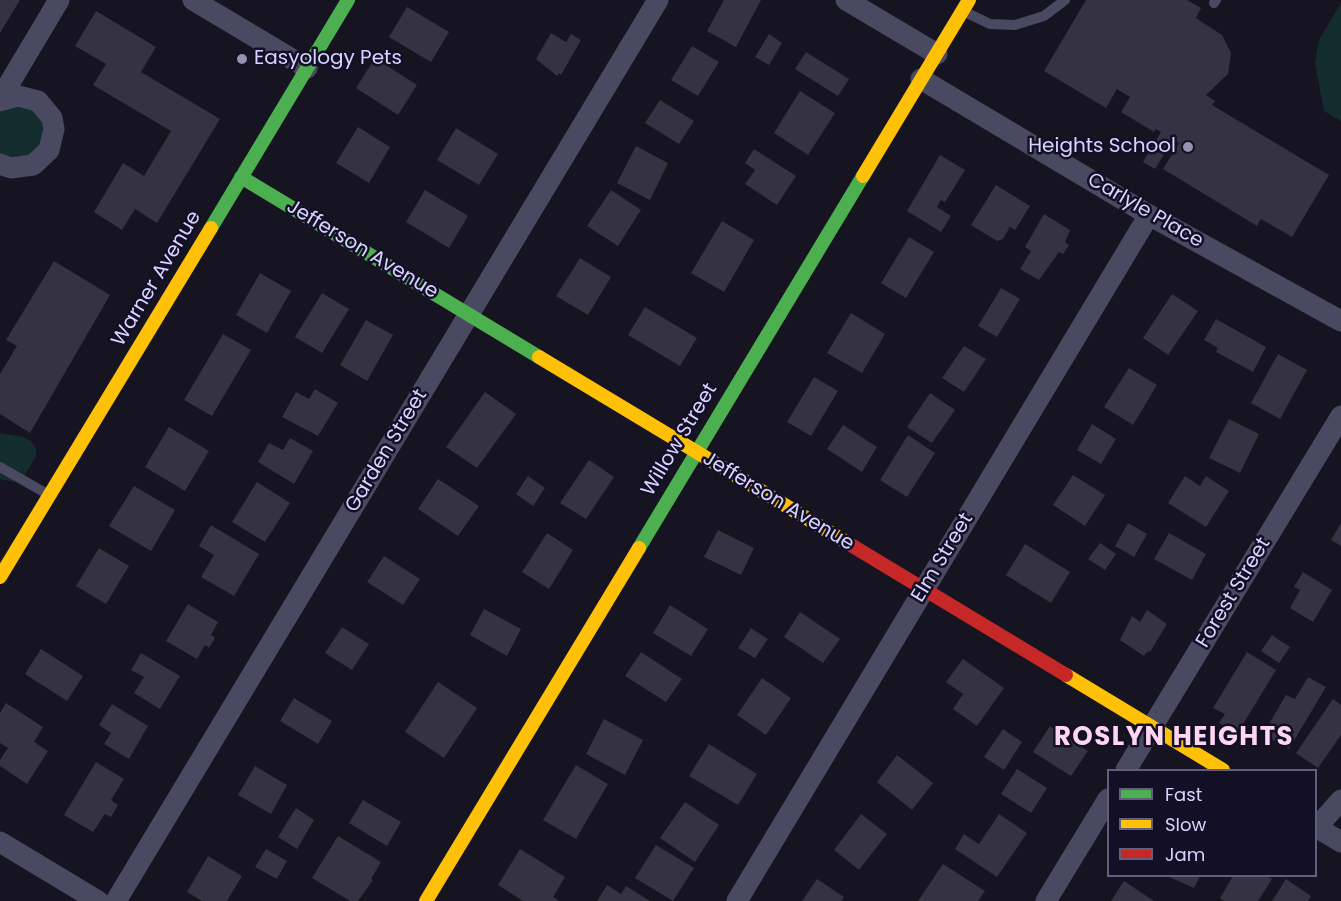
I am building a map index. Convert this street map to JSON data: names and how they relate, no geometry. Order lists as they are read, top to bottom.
{
  "streets": {
    "street": [
      "Carlyle Place",
      "Jefferson Avenue",
      "Warner Avenue",
      "Willow Street",
      "Garden Street",
      "Elm Street",
      "Forest Street"
    ]
  },
  "crossings": [
    ["Carlyle Place", "Willow Street"],
    ["Carlyle Place", "Elm Street"],
    ["Jefferson Avenue", "Warner Avenue"],
    ["Jefferson Avenue", "Willow Street"],
    ["Jefferson Avenue", "Garden Street"],
    ["Jefferson Avenue", "Elm Street"],
    ["Jefferson Avenue", "Forest Street"]
  ],
  "districts": ["ROSLYN HEIGHTS"],
  "places": ["Easyology Pets", "Heights School"],
  "legend": ["Fast", "Slow", "Jam"]
}
